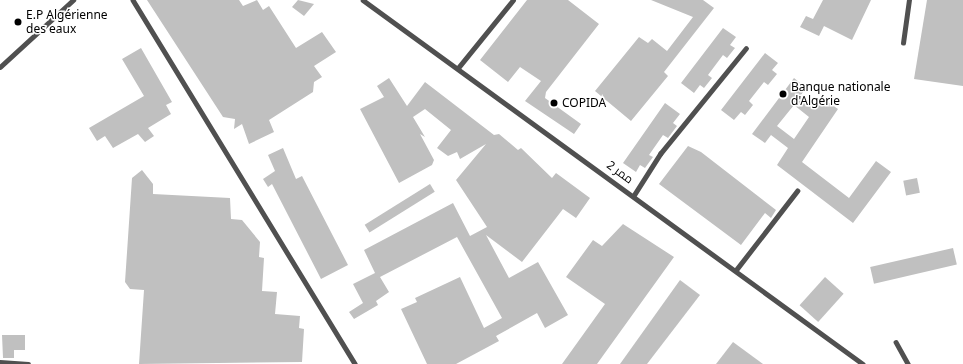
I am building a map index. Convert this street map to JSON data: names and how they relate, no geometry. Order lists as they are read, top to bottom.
{
  "streets": {
    "lane": ["ممر 2"]
  },
  "places": ["E.P Algérienne des eaux", "Banque nationale d'Algérie", "COPIDA"]
}
